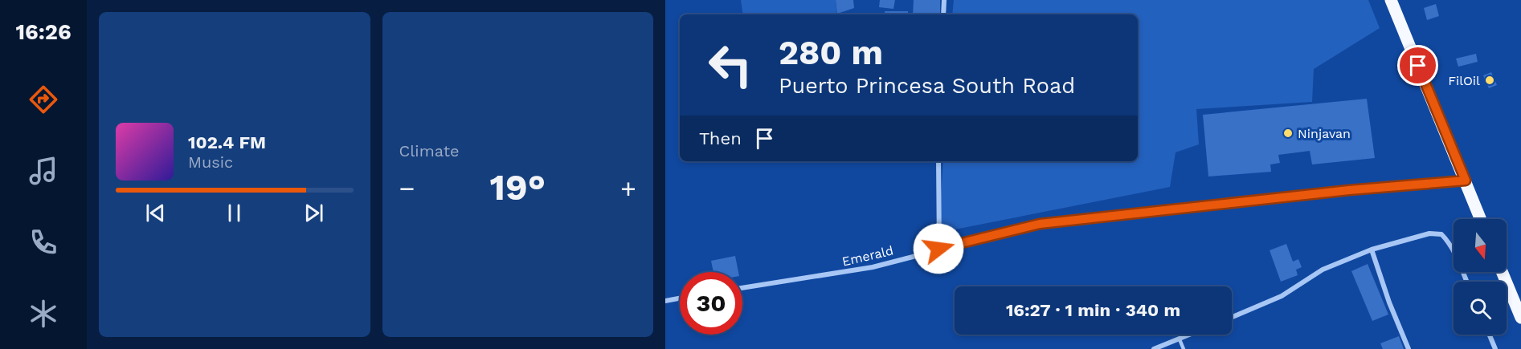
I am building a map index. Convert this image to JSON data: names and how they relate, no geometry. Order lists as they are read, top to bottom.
{
  "streets": {
    "street": ["Emerald"]
  },
  "places": ["FilOil", "Ninjavan"],
  "north": "bottom",
  "page": {
    "tabs": "16:26",
    "tile": "Climate",
    "turn": ["280 m", "Puerto Princesa South Road"],
    "then": "Then",
    "song": ["102.4 FM", "Music"],
    "heat": ["−", "19°", "+"],
    "limit": "30",
    "trip": "16:27 · 1 min · 340 m"
  }
}
